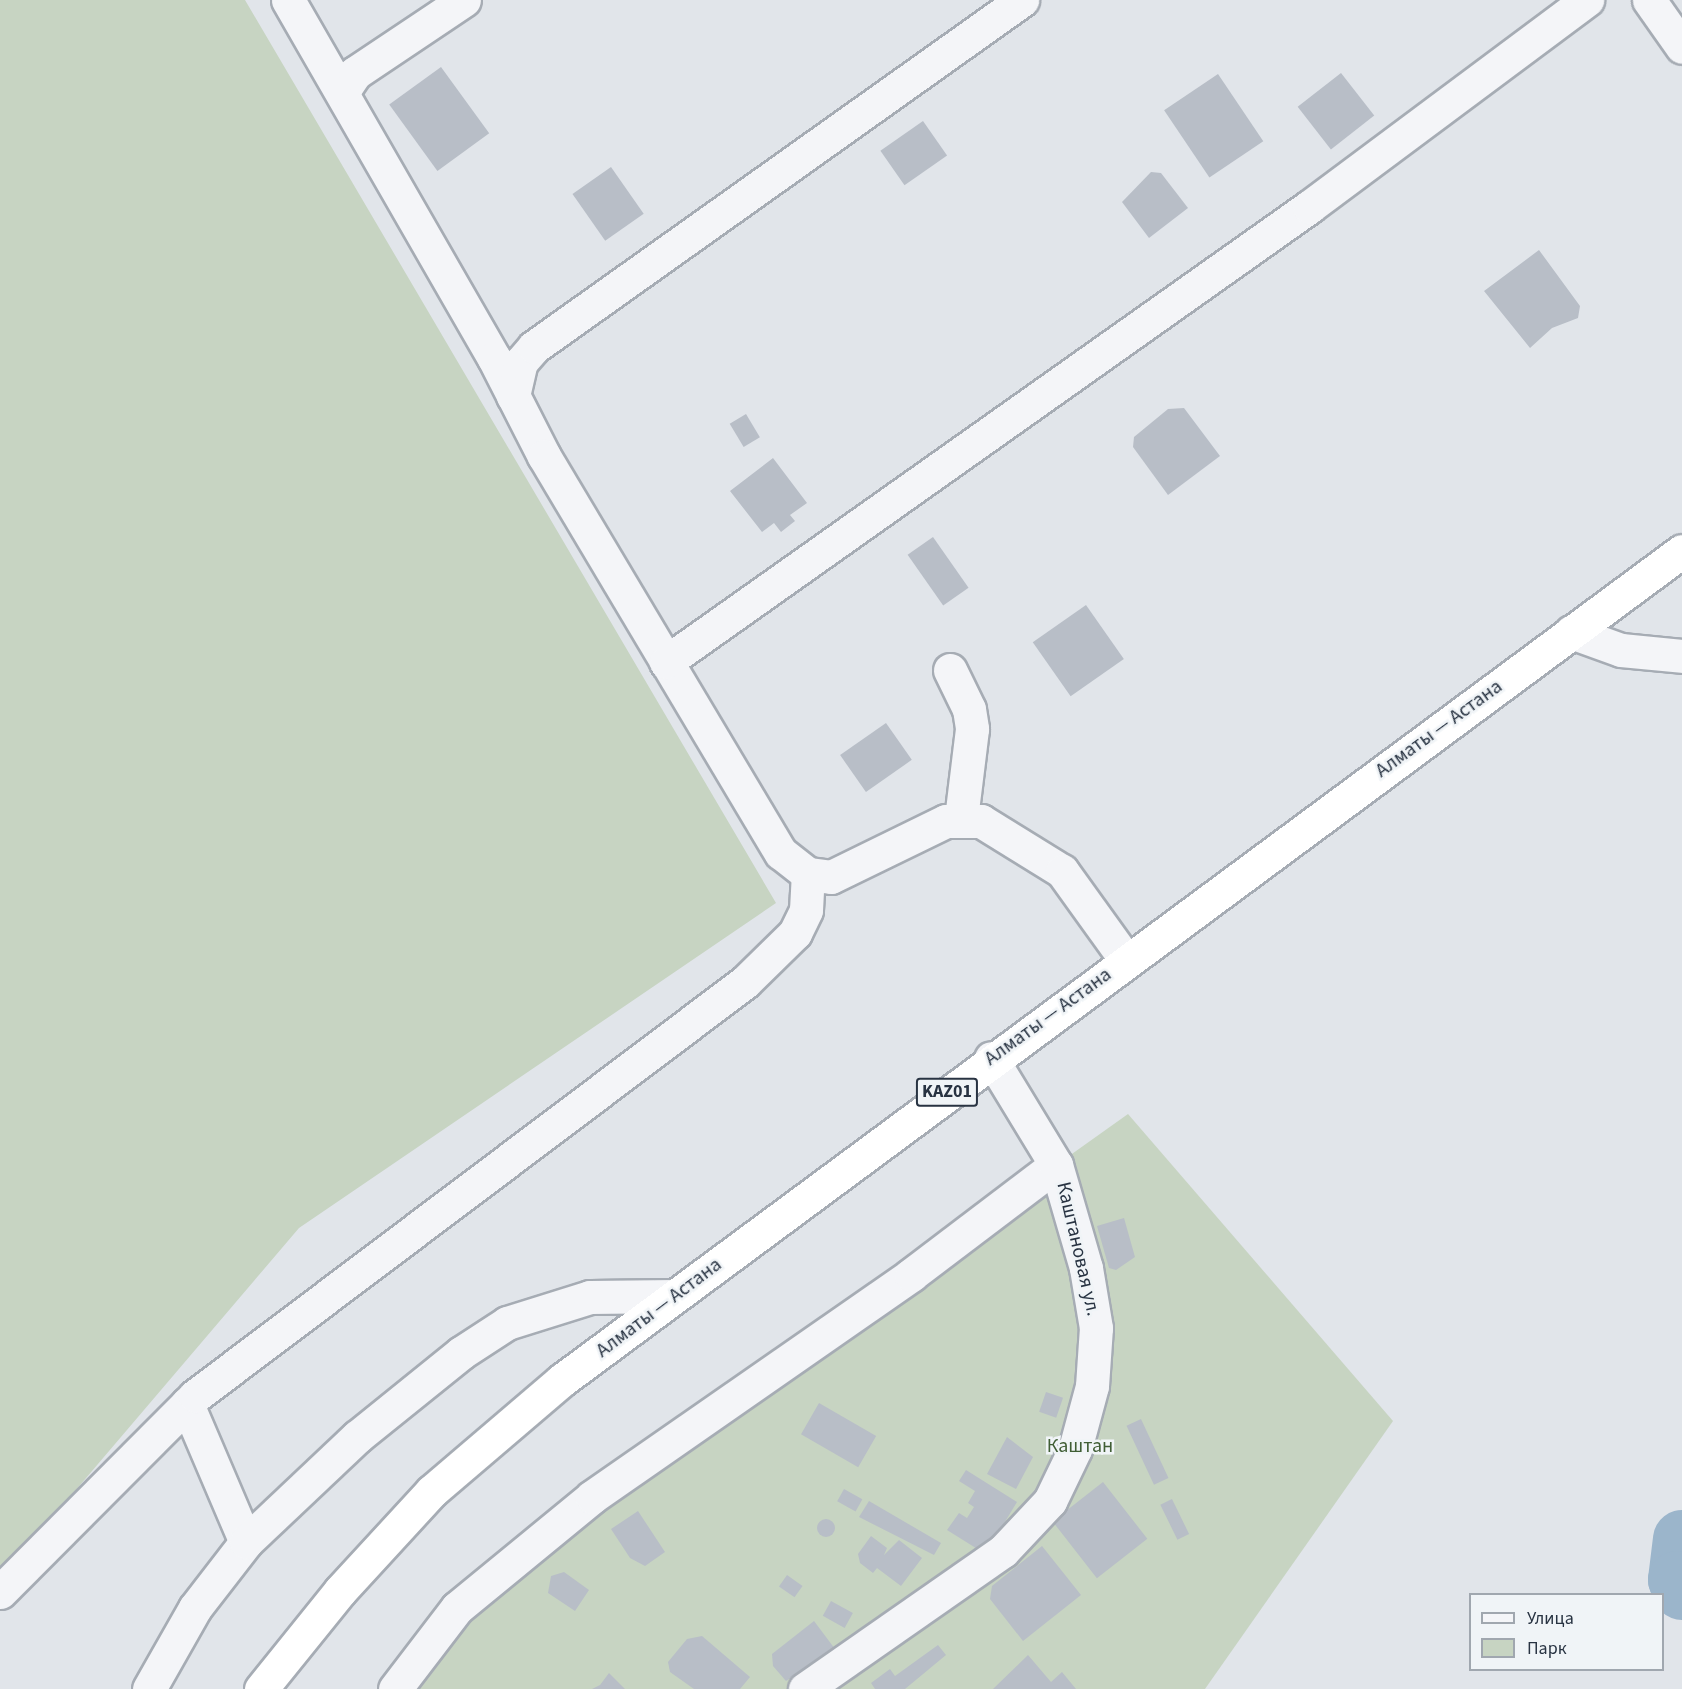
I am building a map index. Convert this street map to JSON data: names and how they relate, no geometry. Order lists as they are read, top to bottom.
{
  "streets": {
    "highway": ["Алматы — Астана", "KАZ01"],
    "street": ["Каштановая ул."]
  },
  "crossings": [
    ["Алматы — Астана", "Каштановая ул."]
  ],
  "parks": ["Каштан"],
  "legend": ["Улица", "Парк"]
}
